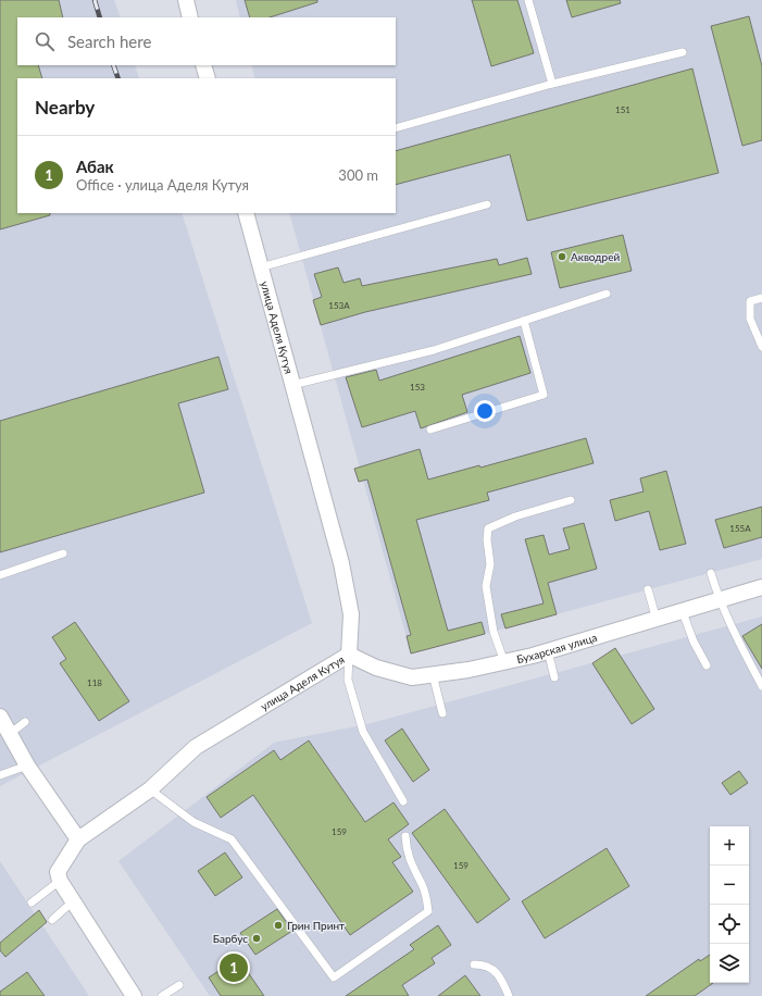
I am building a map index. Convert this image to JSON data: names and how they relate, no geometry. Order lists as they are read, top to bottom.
{
  "streets": {
    "street": ["улица Аделя Кутуя", "Бухарская улица"]
  },
  "crossings": [
    ["улица Аделя Кутуя", "Бухарская улица"]
  ],
  "places": ["Акводрей", "Грин Принт", "Барбус"],
  "house_numbers": [
    "151",
    "153А",
    "153",
    "155А",
    "118",
    "159",
    "159"
  ],
  "page": {
    "search": "Search here",
    "heading": "Nearby",
    "list": [
      {
        "mark": "1",
        "name": "Абак",
        "note": "Office · улица Аделя Кутуя",
        "value": "300 m"
      }
    ],
    "map_buttons": ["+", "−"],
    "pins": "1"
  }
}
